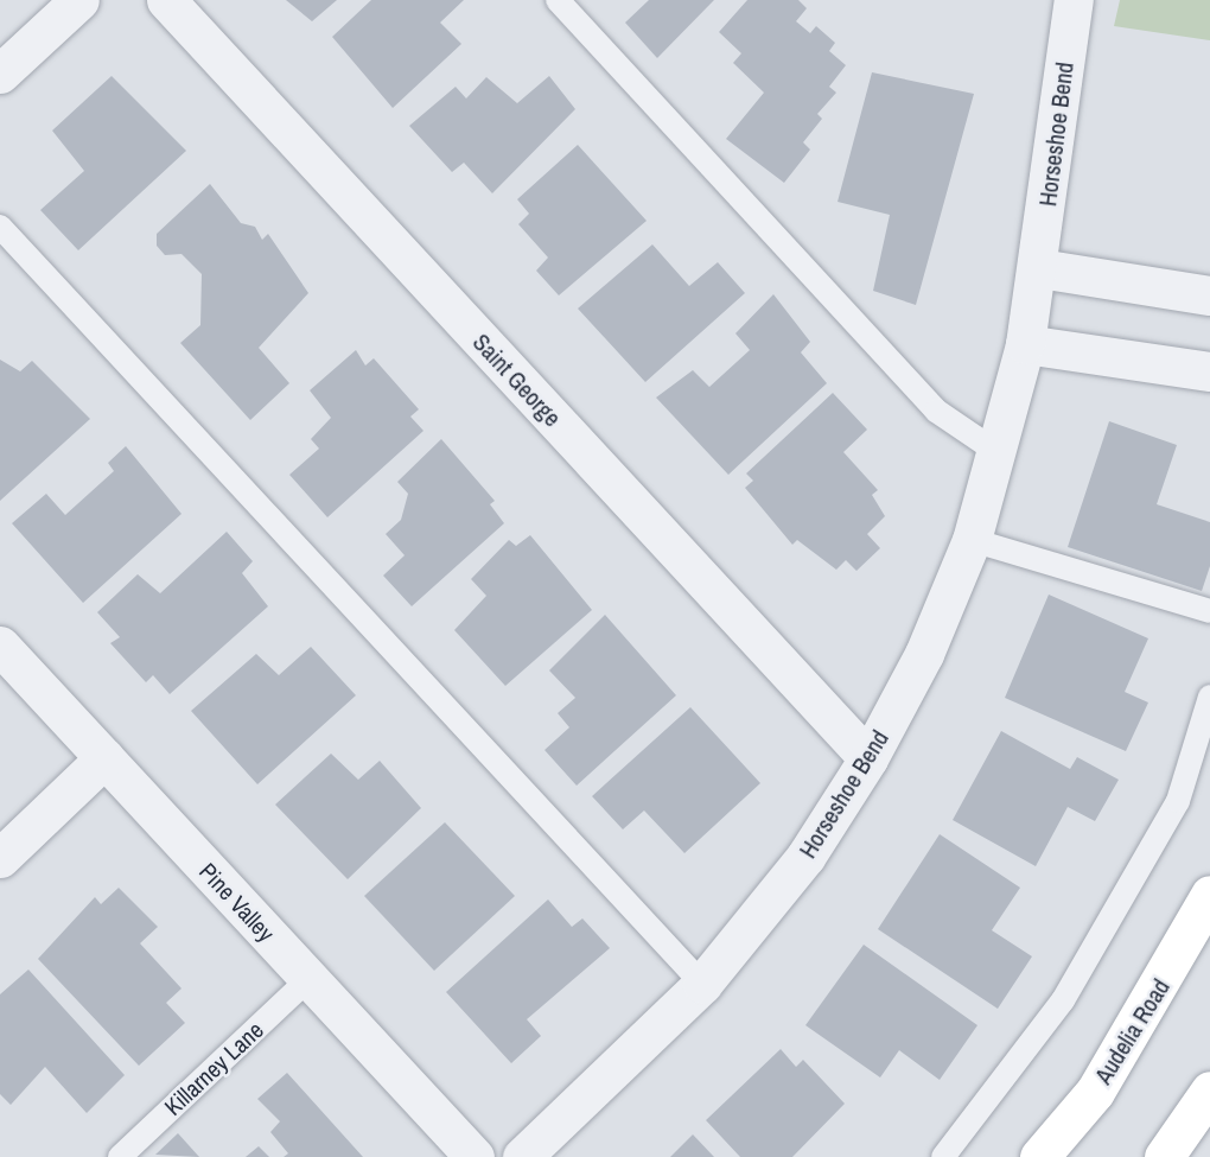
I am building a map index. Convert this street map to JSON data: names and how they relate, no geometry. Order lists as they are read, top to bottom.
{
  "streets": {
    "main road": ["Audelia Road"],
    "street": ["Horseshoe Bend", "Saint George", "Pine Valley"],
    "lane": ["Killarney Lane"]
  },
  "crossings": [
    ["Horseshoe Bend", "Saint George"],
    ["Pine Valley", "Killarney Lane"]
  ]
}
